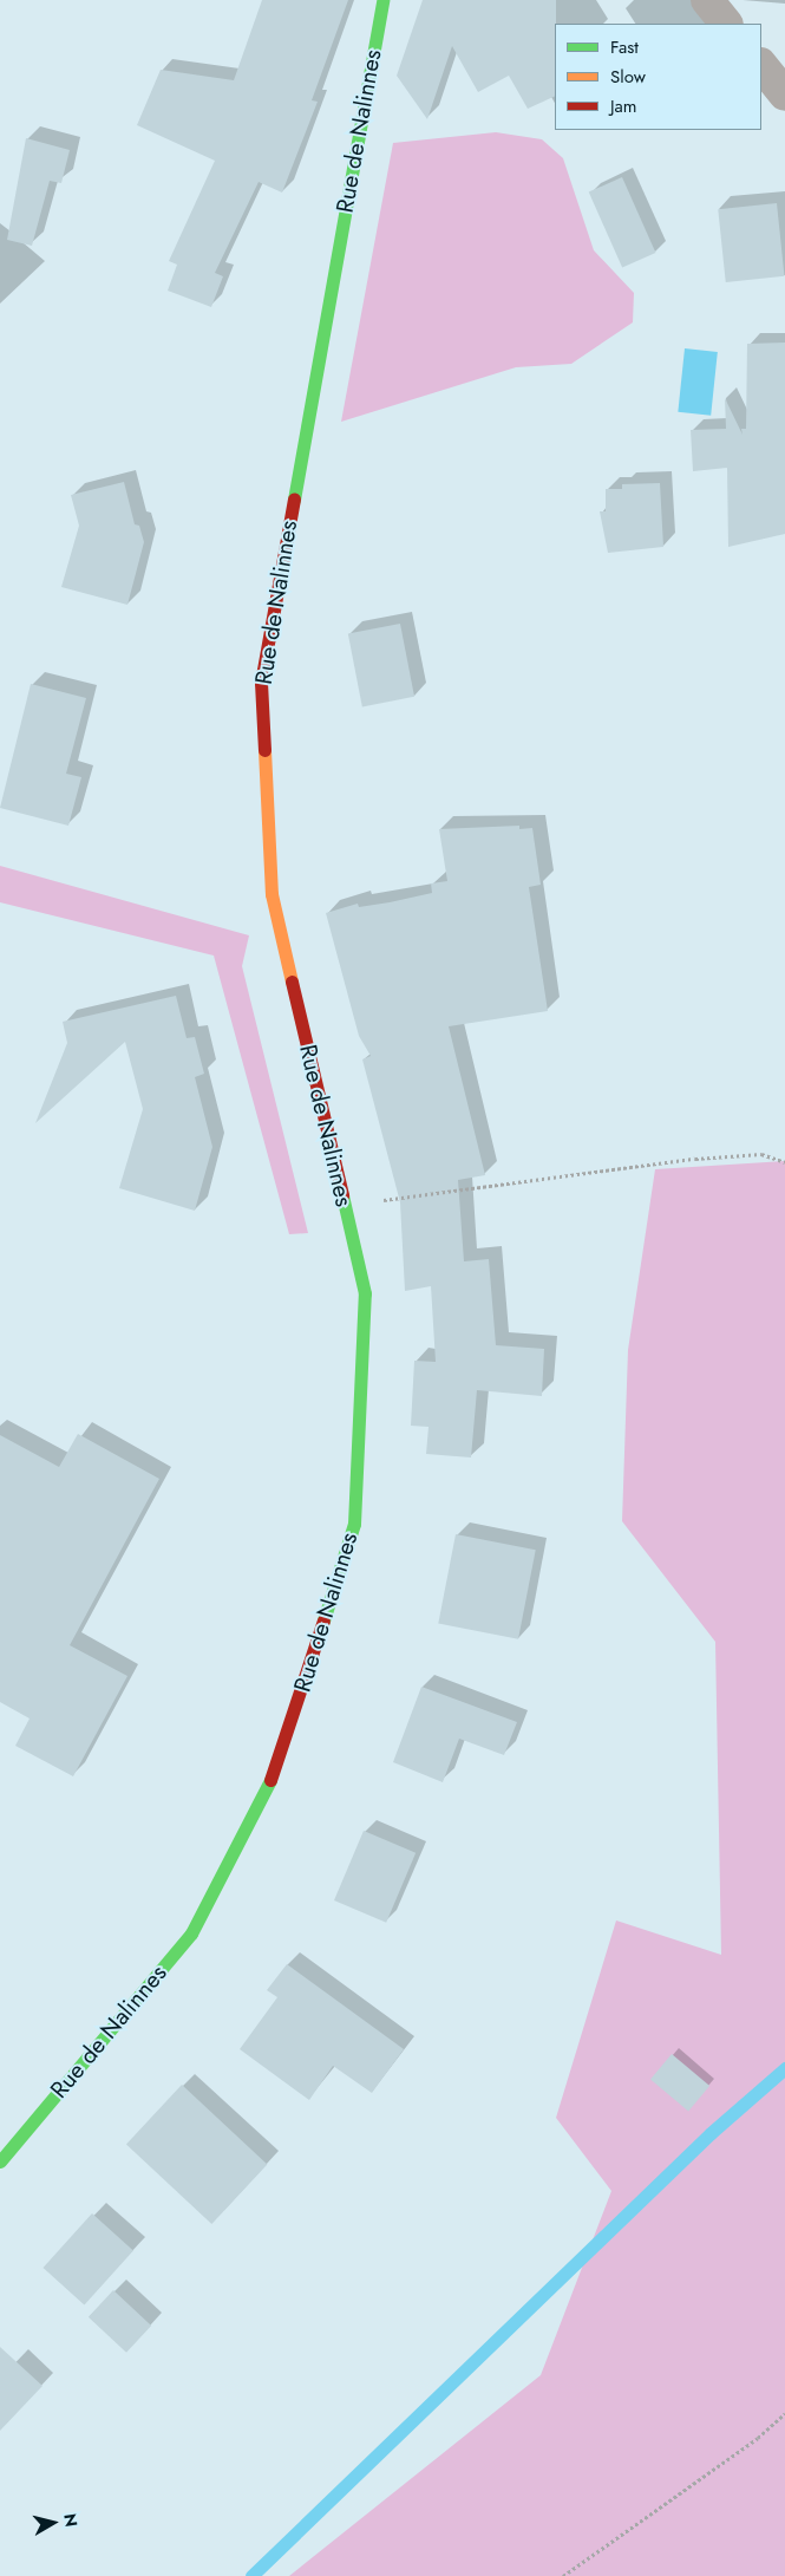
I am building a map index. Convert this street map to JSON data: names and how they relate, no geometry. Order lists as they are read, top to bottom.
{
  "streets": {
    "street": ["Rue de Nalinnes"]
  },
  "legend": ["Fast", "Slow", "Jam"],
  "north": "right"
}
